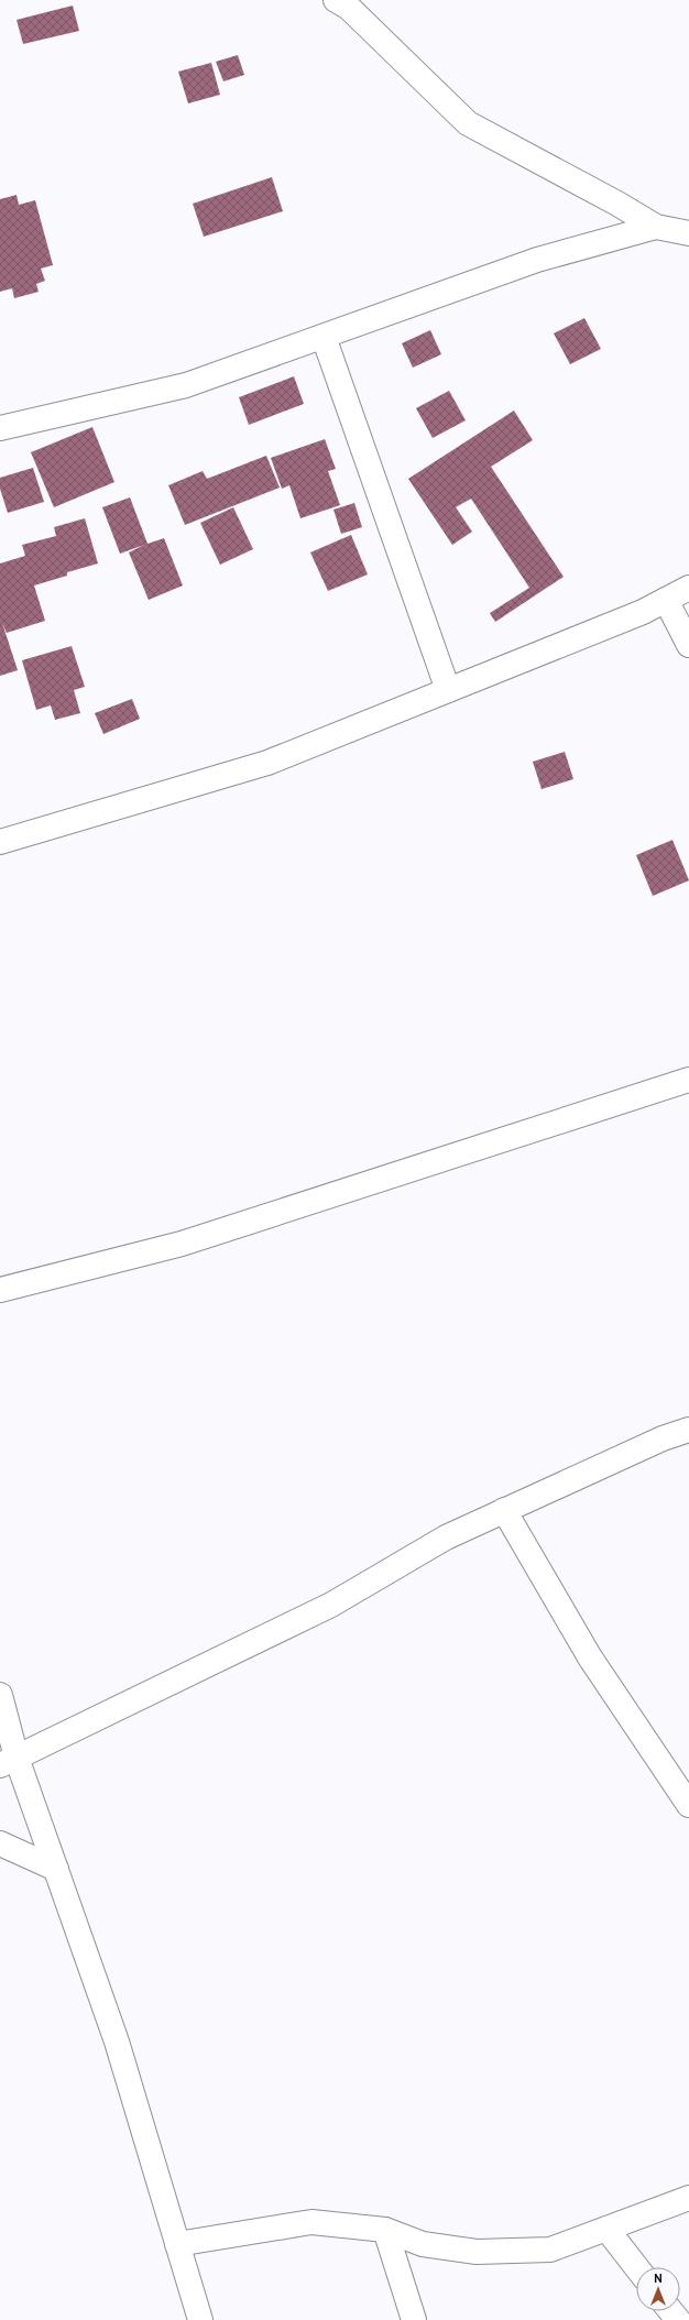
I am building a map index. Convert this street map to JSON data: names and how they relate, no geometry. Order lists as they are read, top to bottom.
{
  "north": "top"
}
